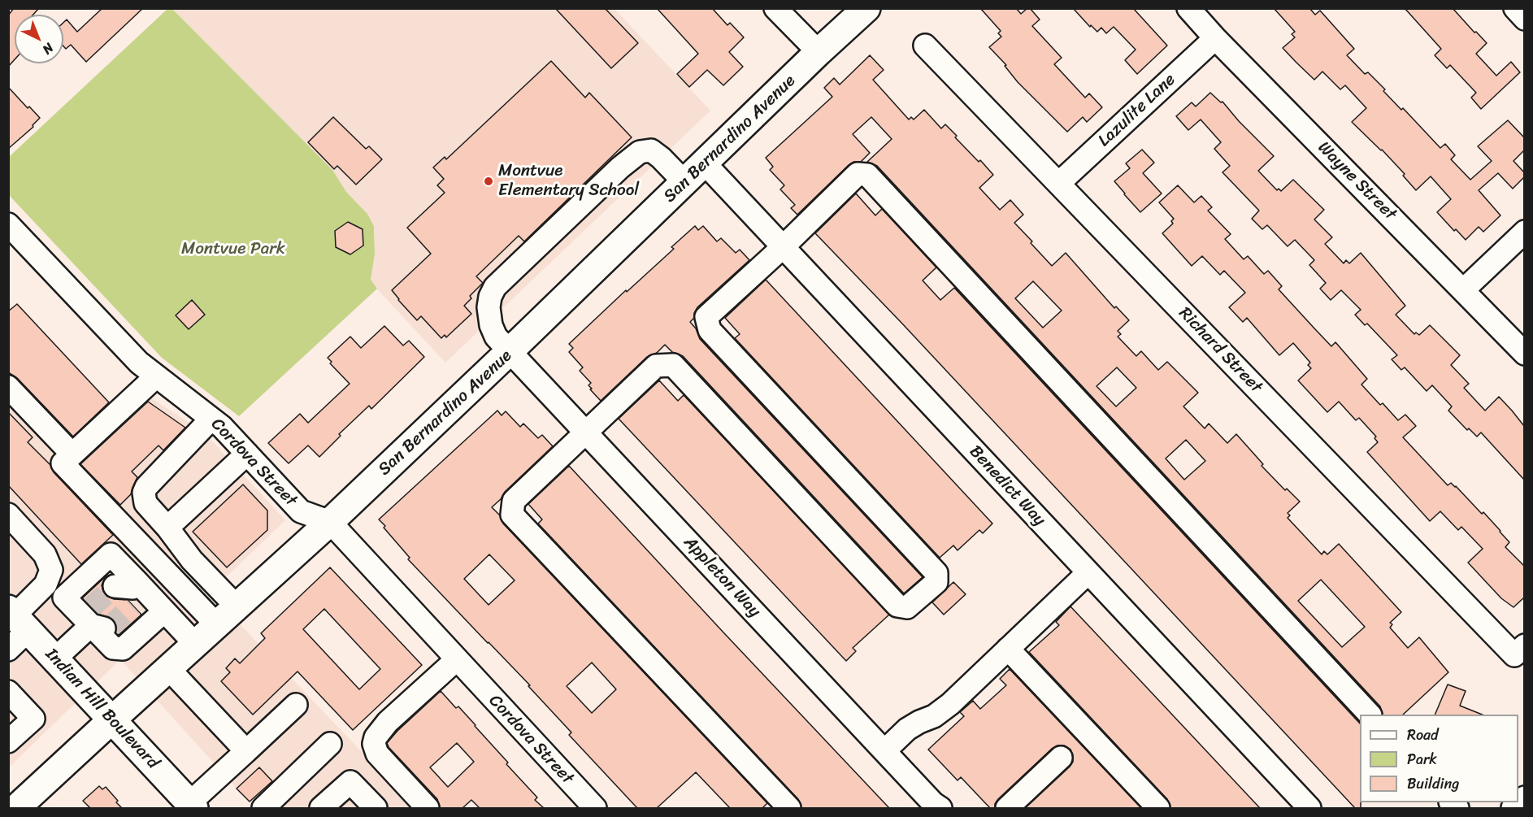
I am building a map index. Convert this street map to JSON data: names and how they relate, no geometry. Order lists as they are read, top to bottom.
{
  "streets": {
    "main road": ["San Bernardino Avenue", "Indian Hill Boulevard"],
    "street": [
      "Lazulite Lane",
      "Wayne Street",
      "Richard Street",
      "Cordova Street",
      "Benedict Way",
      "Appleton Way"
    ]
  },
  "crossings": [
    ["Lazulite Lane", "Wayne Street"],
    ["Lazulite Lane", "Richard Street"],
    ["San Bernardino Avenue", "Cordova Street"],
    ["San Bernardino Avenue", "Benedict Way"],
    ["San Bernardino Avenue", "Appleton Way"],
    ["San Bernardino Avenue", "Indian Hill Boulevard"]
  ],
  "parks": ["Montvue Park"],
  "places": ["Montvue Elementary School"],
  "legend": ["Road", "Park", "Building"],
  "north": "bottom right"
}
